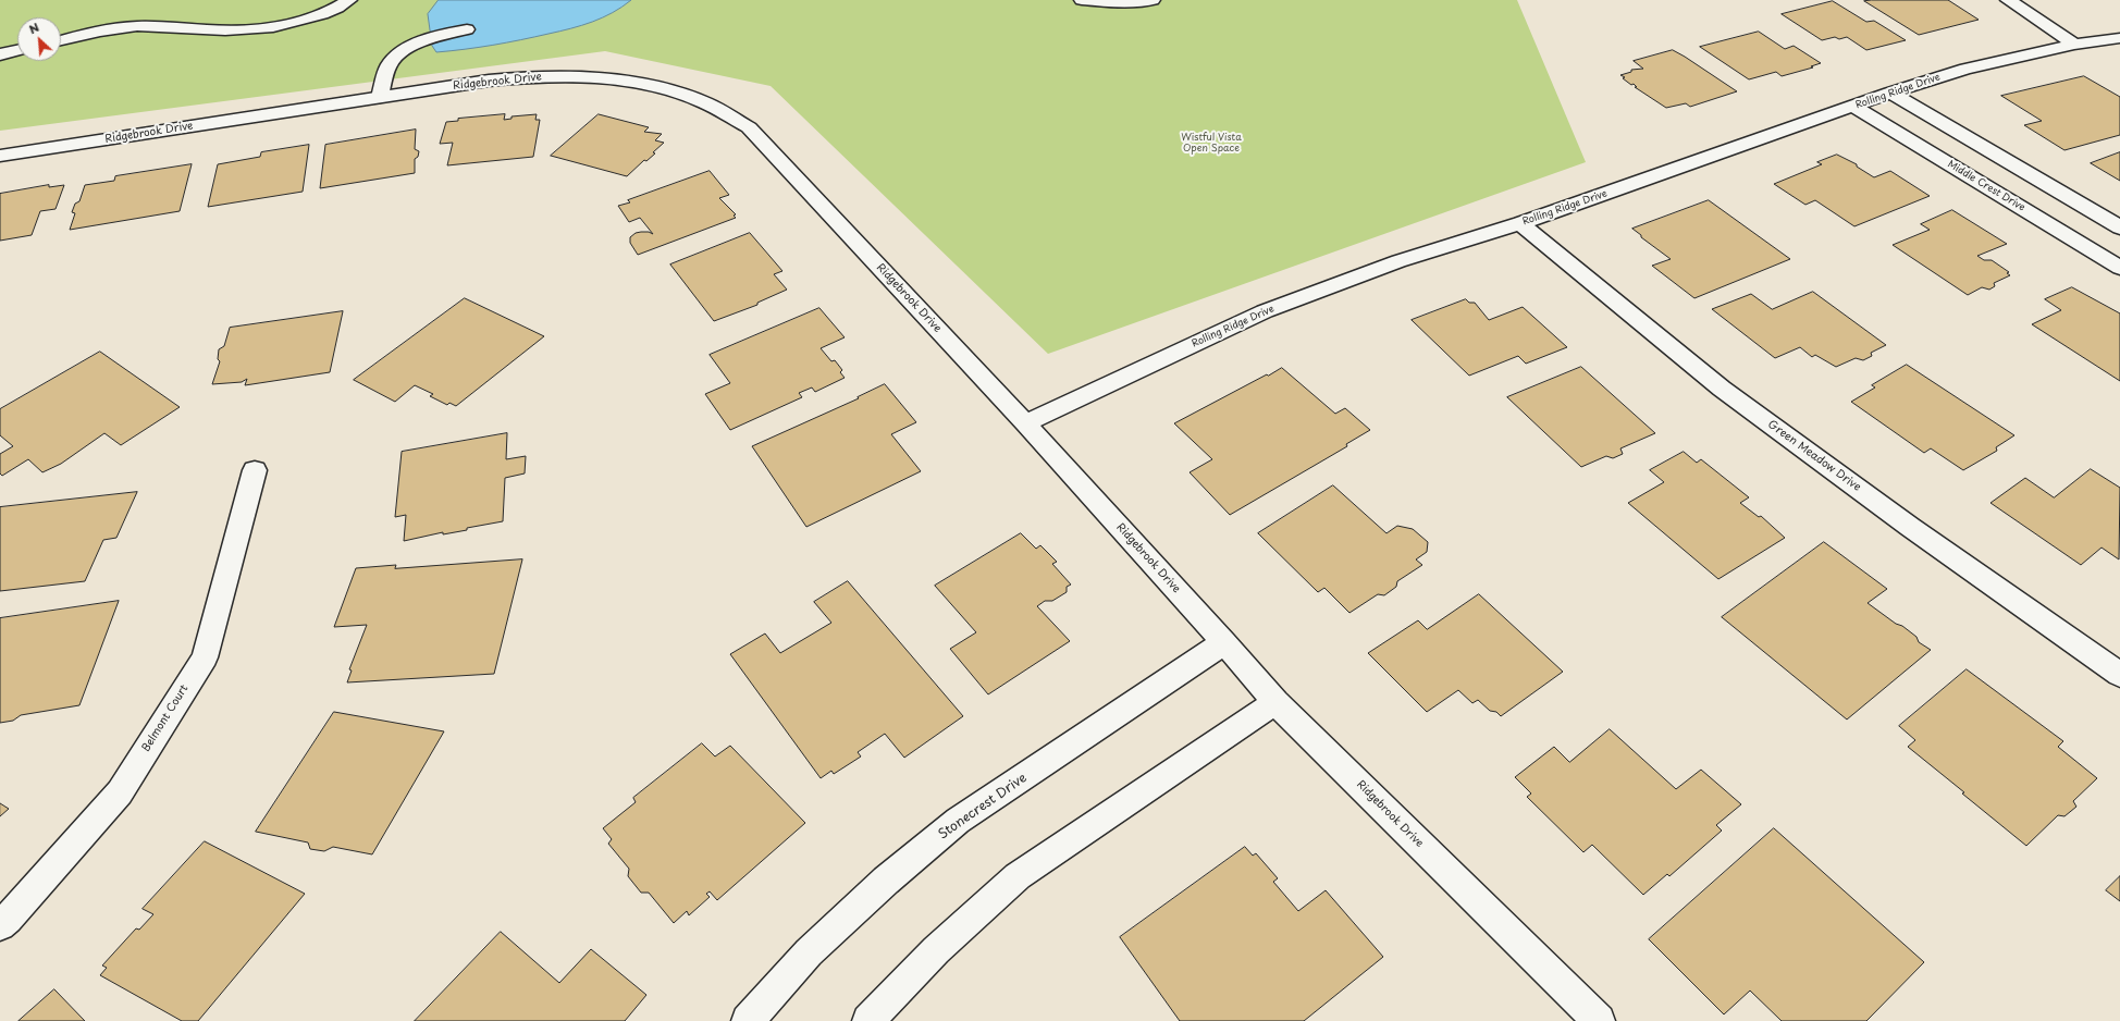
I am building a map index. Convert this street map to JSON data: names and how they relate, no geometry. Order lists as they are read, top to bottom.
{
  "streets": {
    "street": [
      "Ridgebrook Drive",
      "Rolling Ridge Drive",
      "Middle Crest Drive",
      "Green Meadow Drive",
      "Belmont Court",
      "Stonecrest Drive"
    ]
  },
  "crossings": [
    ["Ridgebrook Drive", "Rolling Ridge Drive"],
    ["Ridgebrook Drive", "Stonecrest Drive"],
    ["Rolling Ridge Drive", "Middle Crest Drive"],
    ["Rolling Ridge Drive", "Green Meadow Drive"]
  ],
  "parks": ["Wistful Vista Open Space"],
  "north": "top left"
}
